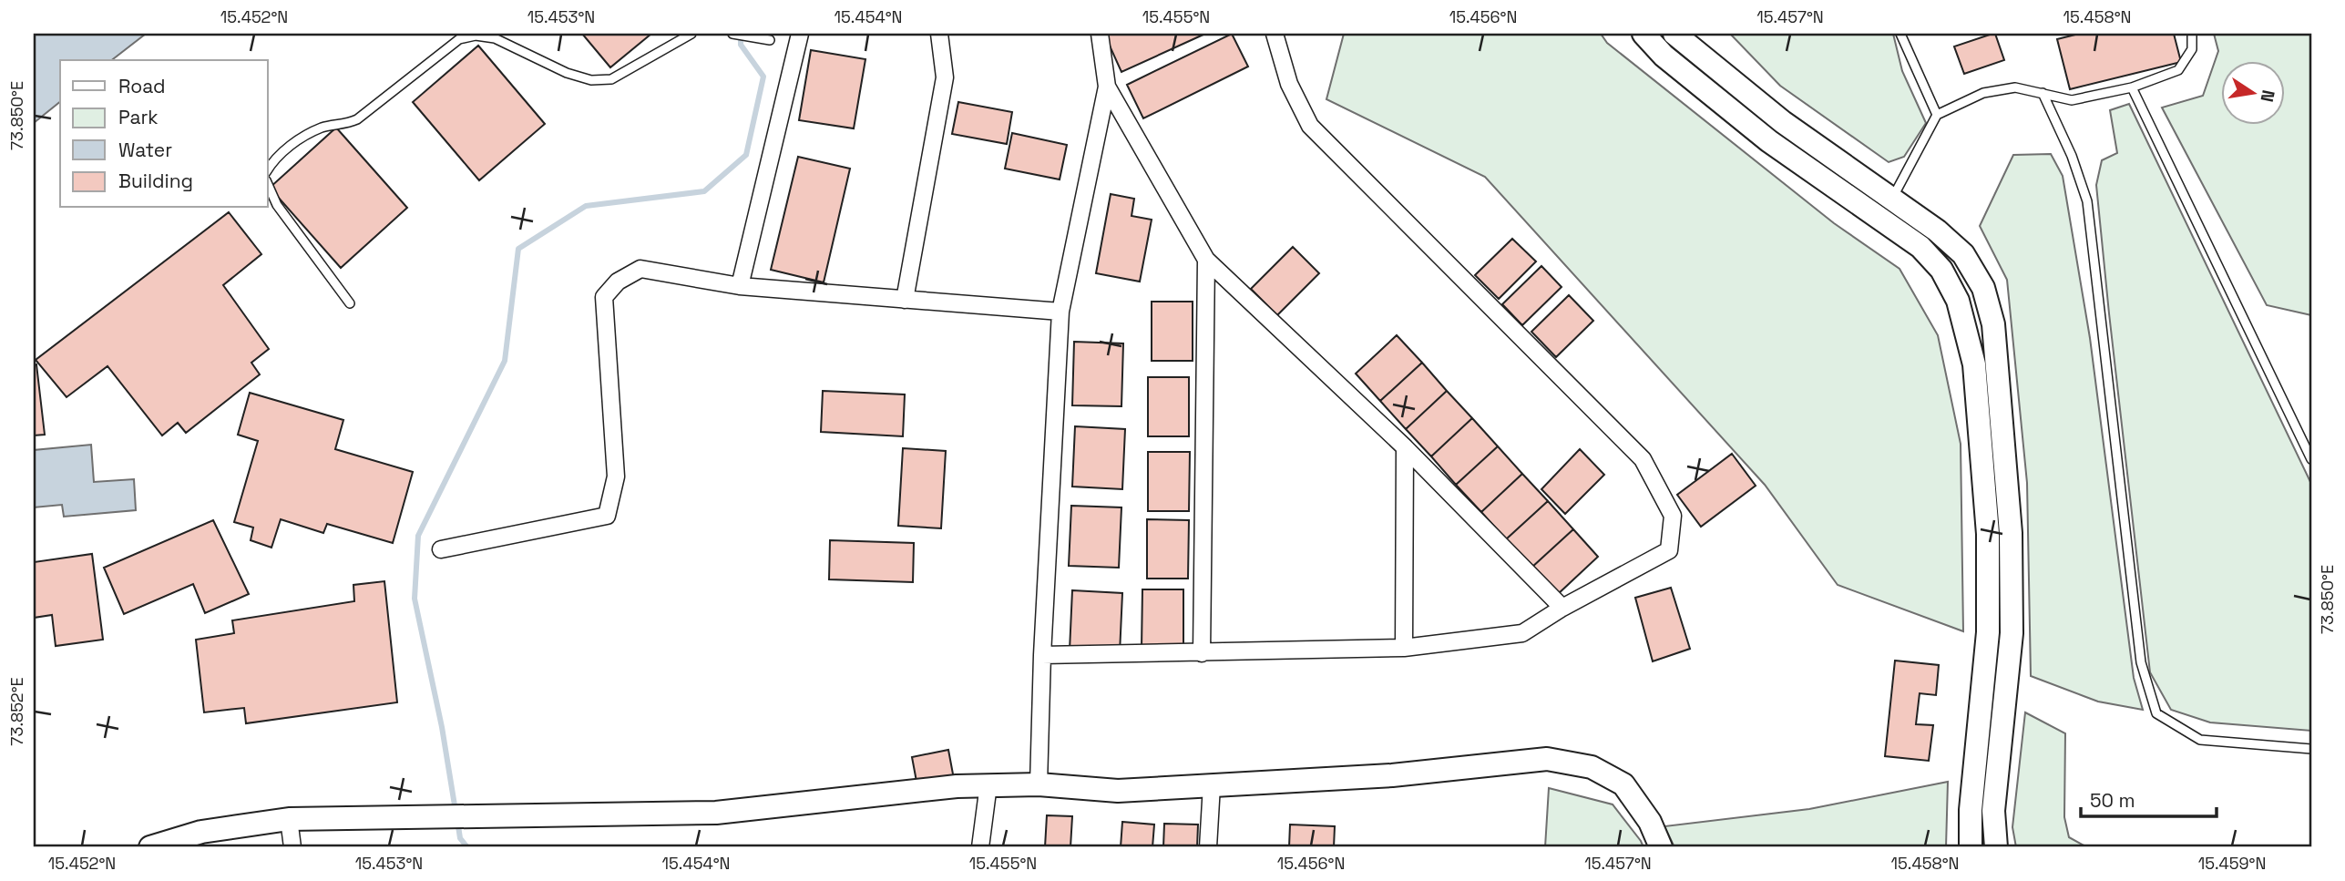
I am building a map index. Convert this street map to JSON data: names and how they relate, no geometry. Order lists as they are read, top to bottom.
{
  "legend": [
    "Road",
    "Park",
    "Water",
    "Building"
  ],
  "scale_bar": "50 m",
  "north": "right",
  "coordinates": [
    "15.452°N",
    "15.453°N",
    "15.454°N",
    "15.455°N",
    "15.456°N",
    "15.457°N",
    "15.458°N",
    "73.850°E",
    "73.852°E",
    "15.459°N"
  ]
}
